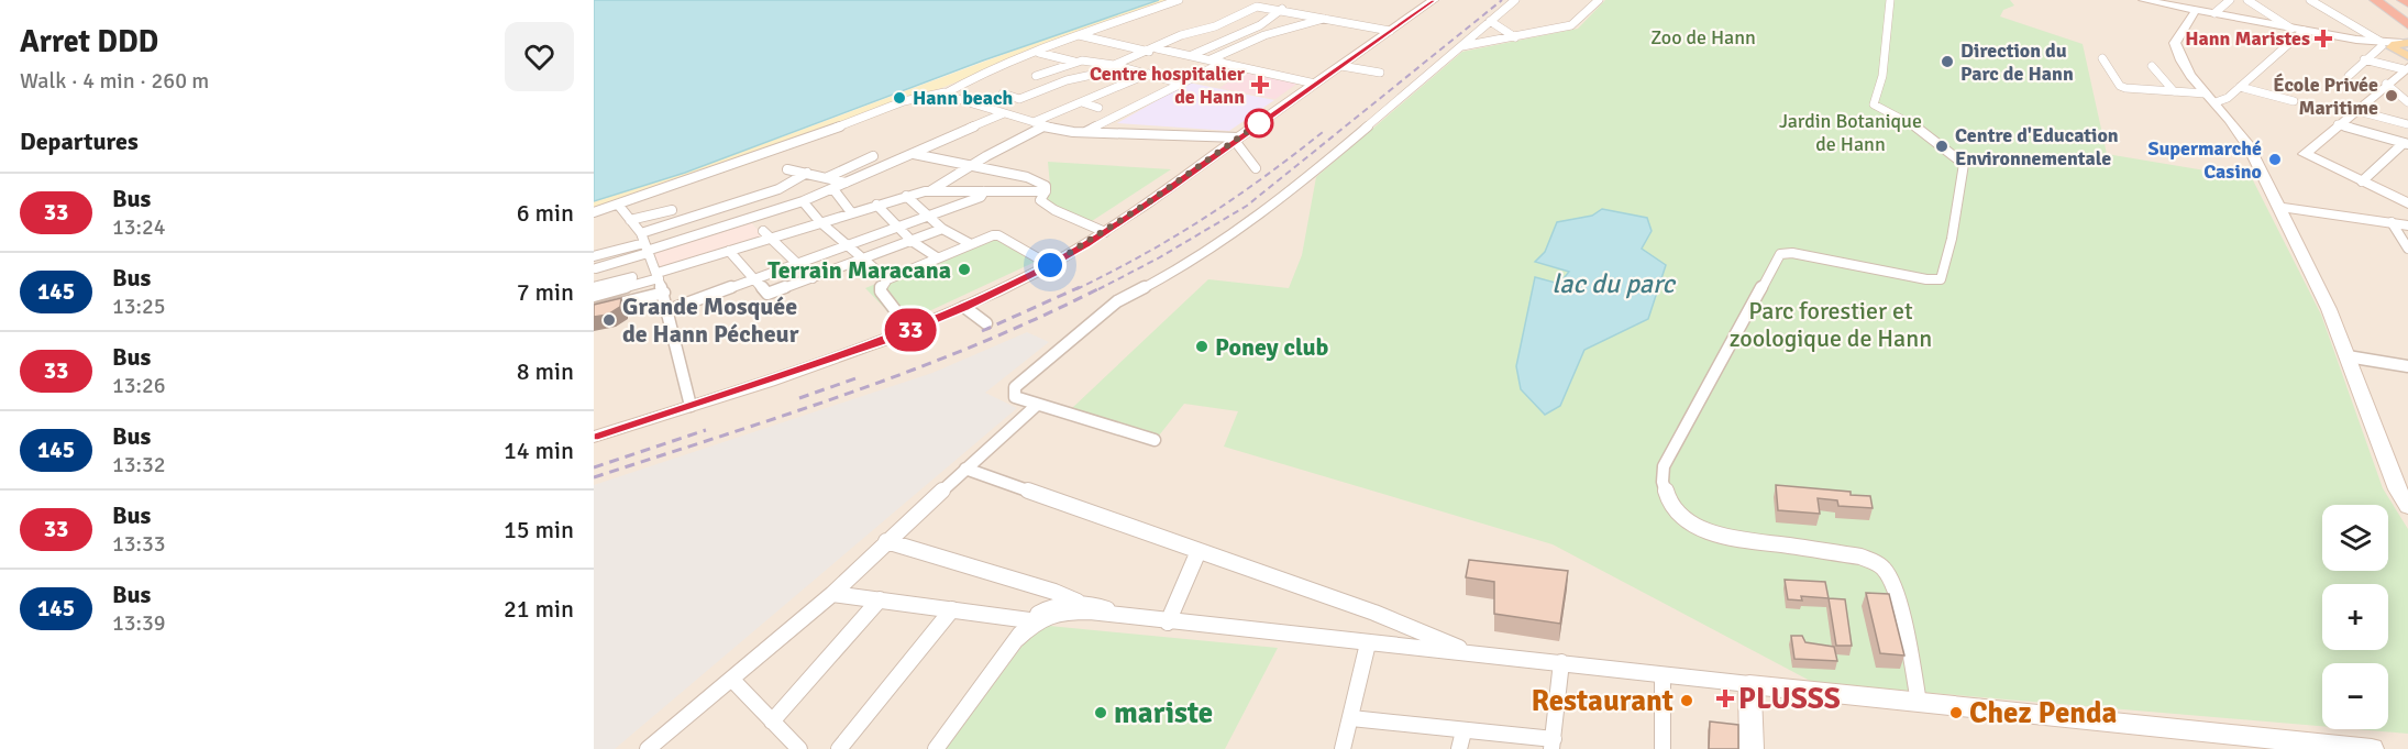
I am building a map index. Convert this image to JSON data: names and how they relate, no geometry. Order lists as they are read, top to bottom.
{
  "water": ["lac du parc"],
  "parks": ["Zoo de Hann", "Jardin Botanique de Hann", "Parc forestier et zoologique de Hann"],
  "places": {
    "health": ["Hann Maristes", "Centre hospitalier de Hann", "PLUSSS"],
    "other": [
      "Direction du Parc de Hann",
      "École Privée Maritime",
      "Hann beach",
      "Centre d'Education Environnementale",
      "Supermarché Casino",
      "Terrain Maracana",
      "Grande Mosquée de Hann Pécheur",
      "Poney club",
      "Restaurant",
      "mariste",
      "Chez Penda"
    ]
  },
  "lines": ["bus line 33"],
  "page": {
    "heading": [
      ["Arret DDD", "Walk · 4 min · 260 m"],
      "Departures"
    ],
    "on_map": "33",
    "list": [
      {
        "mark": "33",
        "name": "Bus",
        "note": "13:24",
        "value": "6 min"
      },
      {
        "mark": "145",
        "name": "Bus",
        "note": "13:25",
        "value": "7 min"
      },
      {
        "mark": "33",
        "name": "Bus",
        "note": "13:26",
        "value": "8 min"
      },
      {
        "mark": "145",
        "name": "Bus",
        "note": "13:32",
        "value": "14 min"
      },
      {
        "mark": "33",
        "name": "Bus",
        "note": "13:33",
        "value": "15 min"
      },
      {
        "mark": "145",
        "name": "Bus",
        "note": "13:39",
        "value": "21 min"
      }
    ],
    "map_buttons": ["+", "−"]
  }
}
